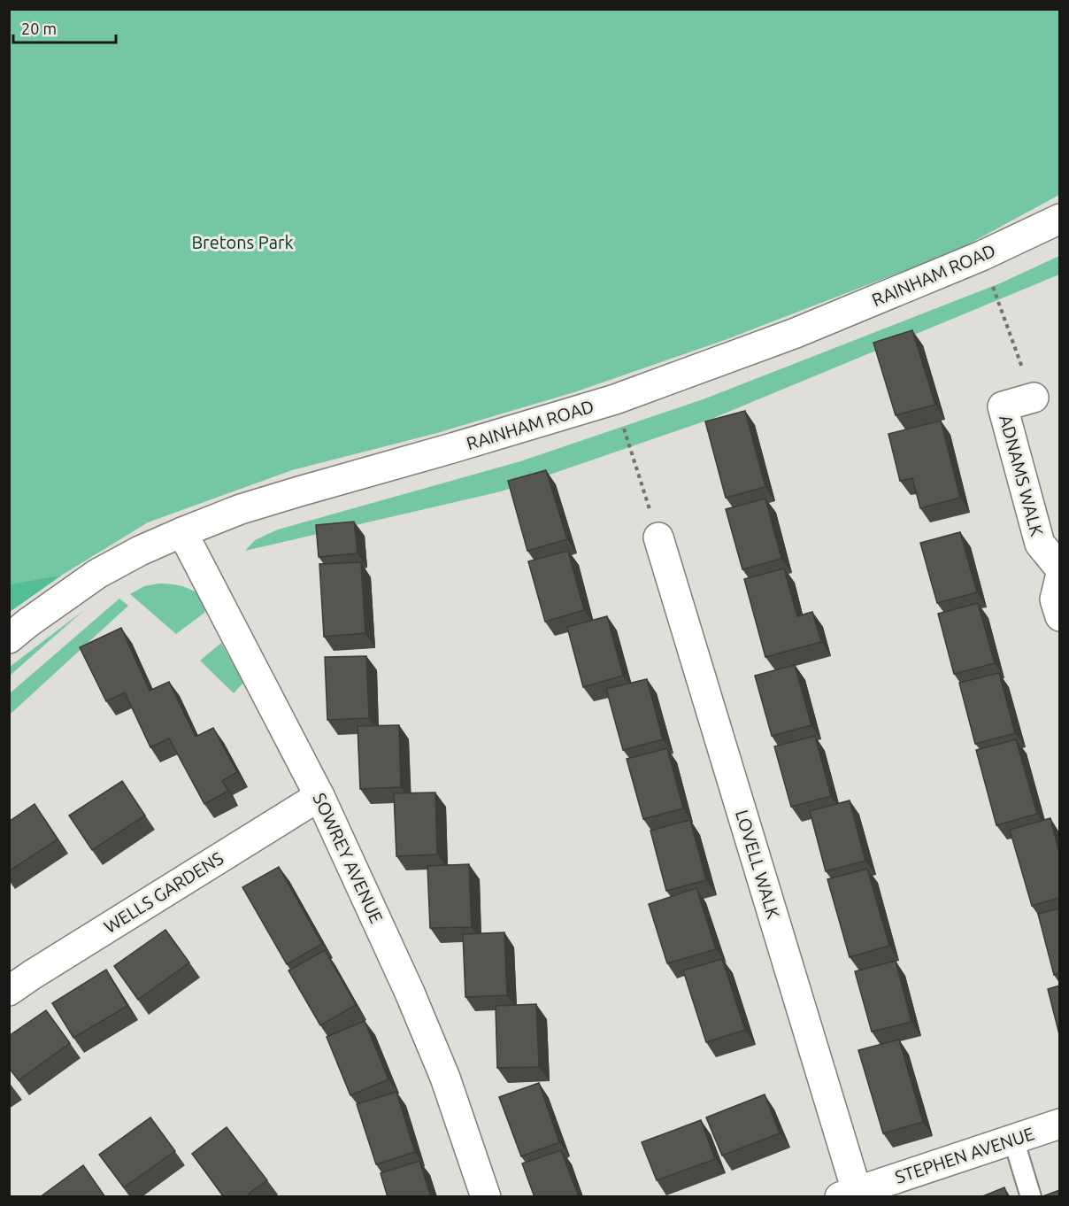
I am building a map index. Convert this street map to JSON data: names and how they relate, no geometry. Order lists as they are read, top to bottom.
{
  "streets": {
    "street": [
      "RAINHAM ROAD",
      "ADNAMS WALK",
      "SOWREY AVENUE",
      "LOVELL WALK",
      "WELLS GARDENS",
      "STEPHEN AVENUE"
    ]
  },
  "crossings": [
    ["RAINHAM ROAD", "SOWREY AVENUE"],
    ["SOWREY AVENUE", "WELLS GARDENS"],
    ["LOVELL WALK", "STEPHEN AVENUE"]
  ],
  "parks": ["Bretons Park"],
  "scale_bar": "20 m"
}
